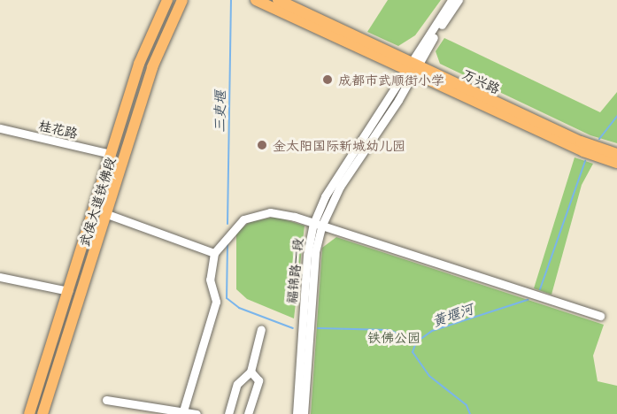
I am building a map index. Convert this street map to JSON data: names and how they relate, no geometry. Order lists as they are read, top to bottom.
{
  "streets": {
    "main road": ["万兴路", "武侯大道铁佛段"],
    "street": ["桂花路", "福锦路一段"]
  },
  "crossings": [
    ["万兴路", "福锦路一段"],
    ["桂花路", "武侯大道铁佛段"]
  ],
  "water": ["三吏堰", "黄堰河"],
  "parks": ["铁佛公园"],
  "places": ["成都市武顺街小学", "金太阳国际新城幼儿园"]
}
